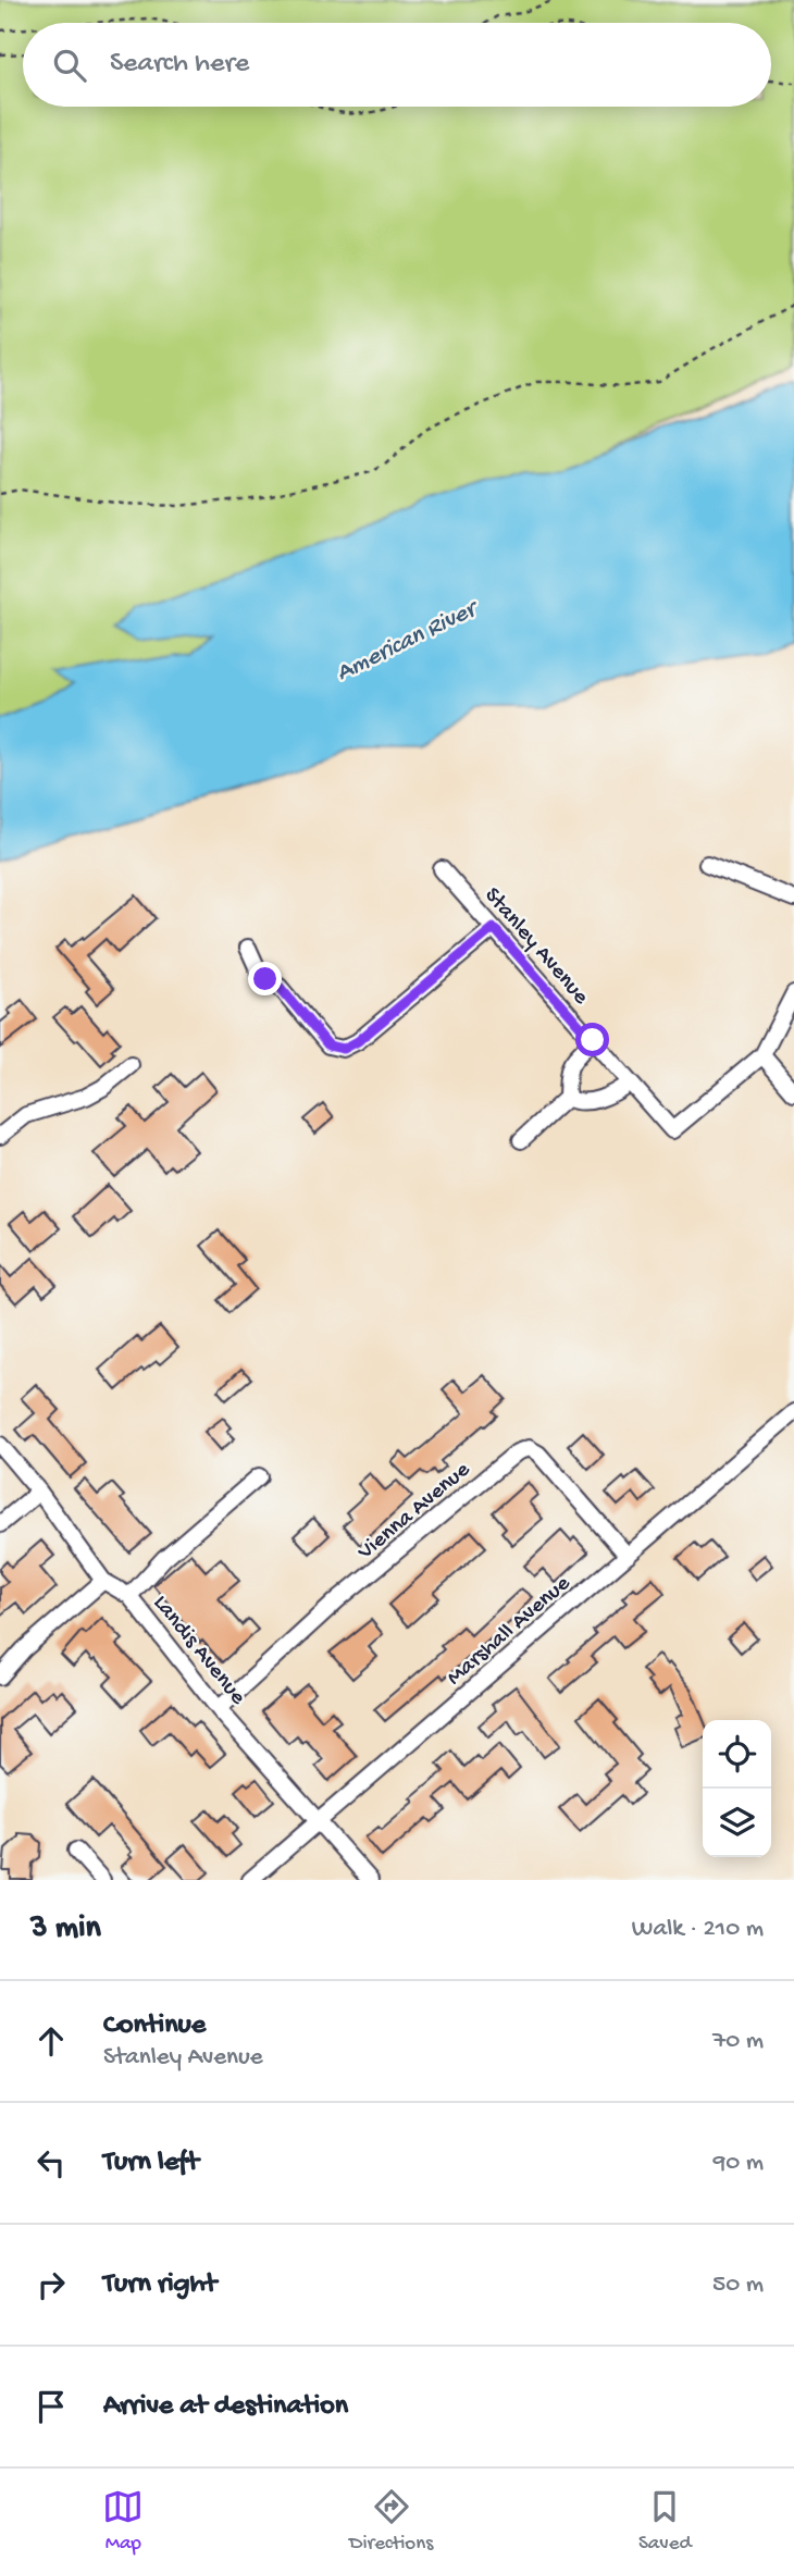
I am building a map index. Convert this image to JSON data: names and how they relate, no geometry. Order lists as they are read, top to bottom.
{
  "streets": {
    "street": [
      "Stanley Avenue",
      "Vienna Avenue",
      "Marshall Avenue",
      "Landis Avenue"
    ]
  },
  "crossings": [
    ["Vienna Avenue", "Marshall Avenue"],
    ["Vienna Avenue", "Landis Avenue"],
    ["Marshall Avenue", "Landis Avenue"]
  ],
  "water": ["American River"],
  "page": {
    "search": "Search here",
    "heading": ["3 min", "Walk · 210 m"],
    "list": [
      ["Continue", "Stanley Avenue", "70 m"],
      ["Turn left", "90 m"],
      ["Turn right", "50 m"],
      "Arrive at destination"
    ],
    "nav": ["Map", "Directions", "Saved"]
  }
}
